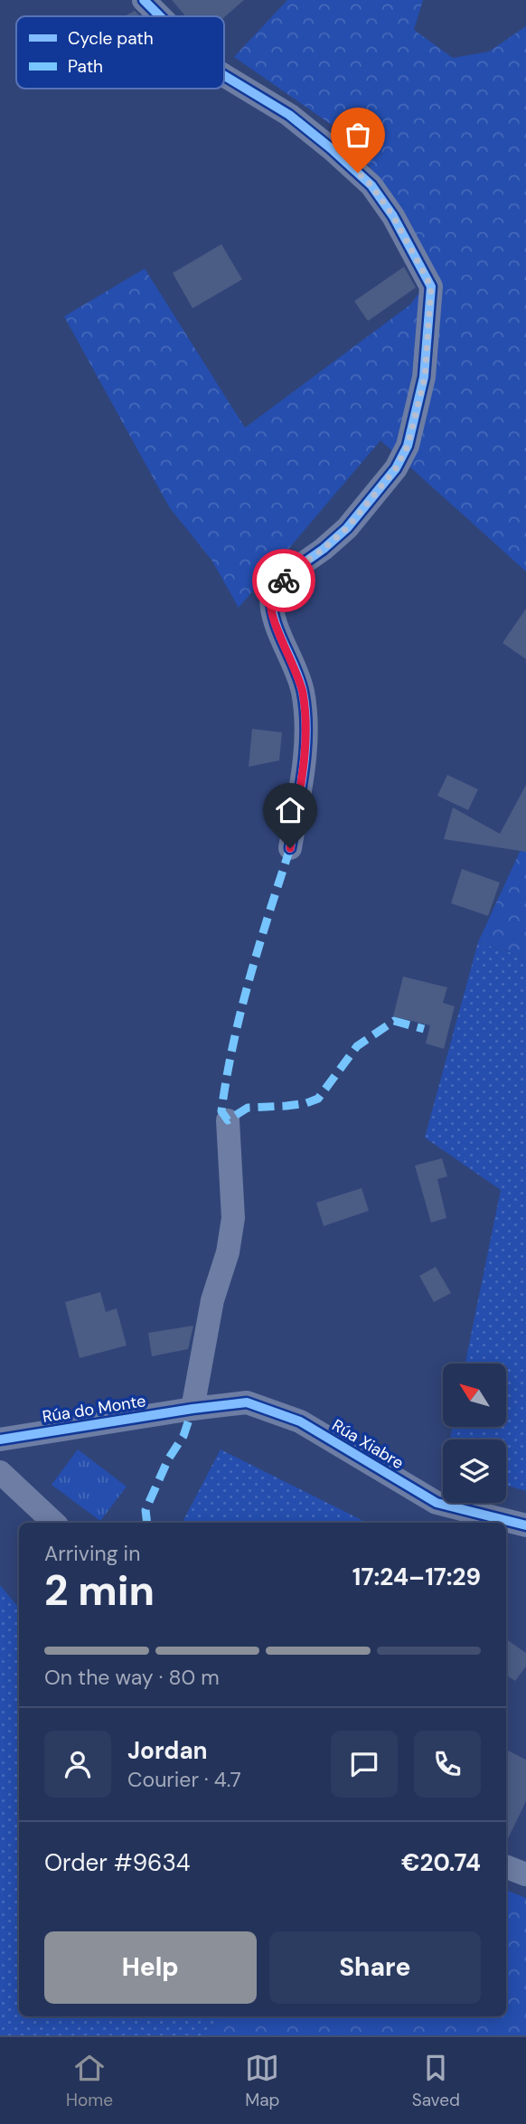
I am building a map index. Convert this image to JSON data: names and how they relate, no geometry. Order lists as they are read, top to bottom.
{
  "streets": {
    "street": ["Rúa do Monte", "Rúa Xiabre"]
  },
  "crossings": [
    ["Rúa do Monte", "Rúa Xiabre"]
  ],
  "legend": ["Cycle path", "Path"],
  "north": "top left",
  "page": {
    "heading": ["2 min", "Arriving in", "17:24–17:29"],
    "panel": [
      "Jordan",
      "Courier · 4.7",
      "Order #9634",
      "€20.74"
    ],
    "bar": "On the way · 80 m",
    "buttons": ["Help", "Share"],
    "tabs": ["Home", "Map", "Saved"]
  }
}
